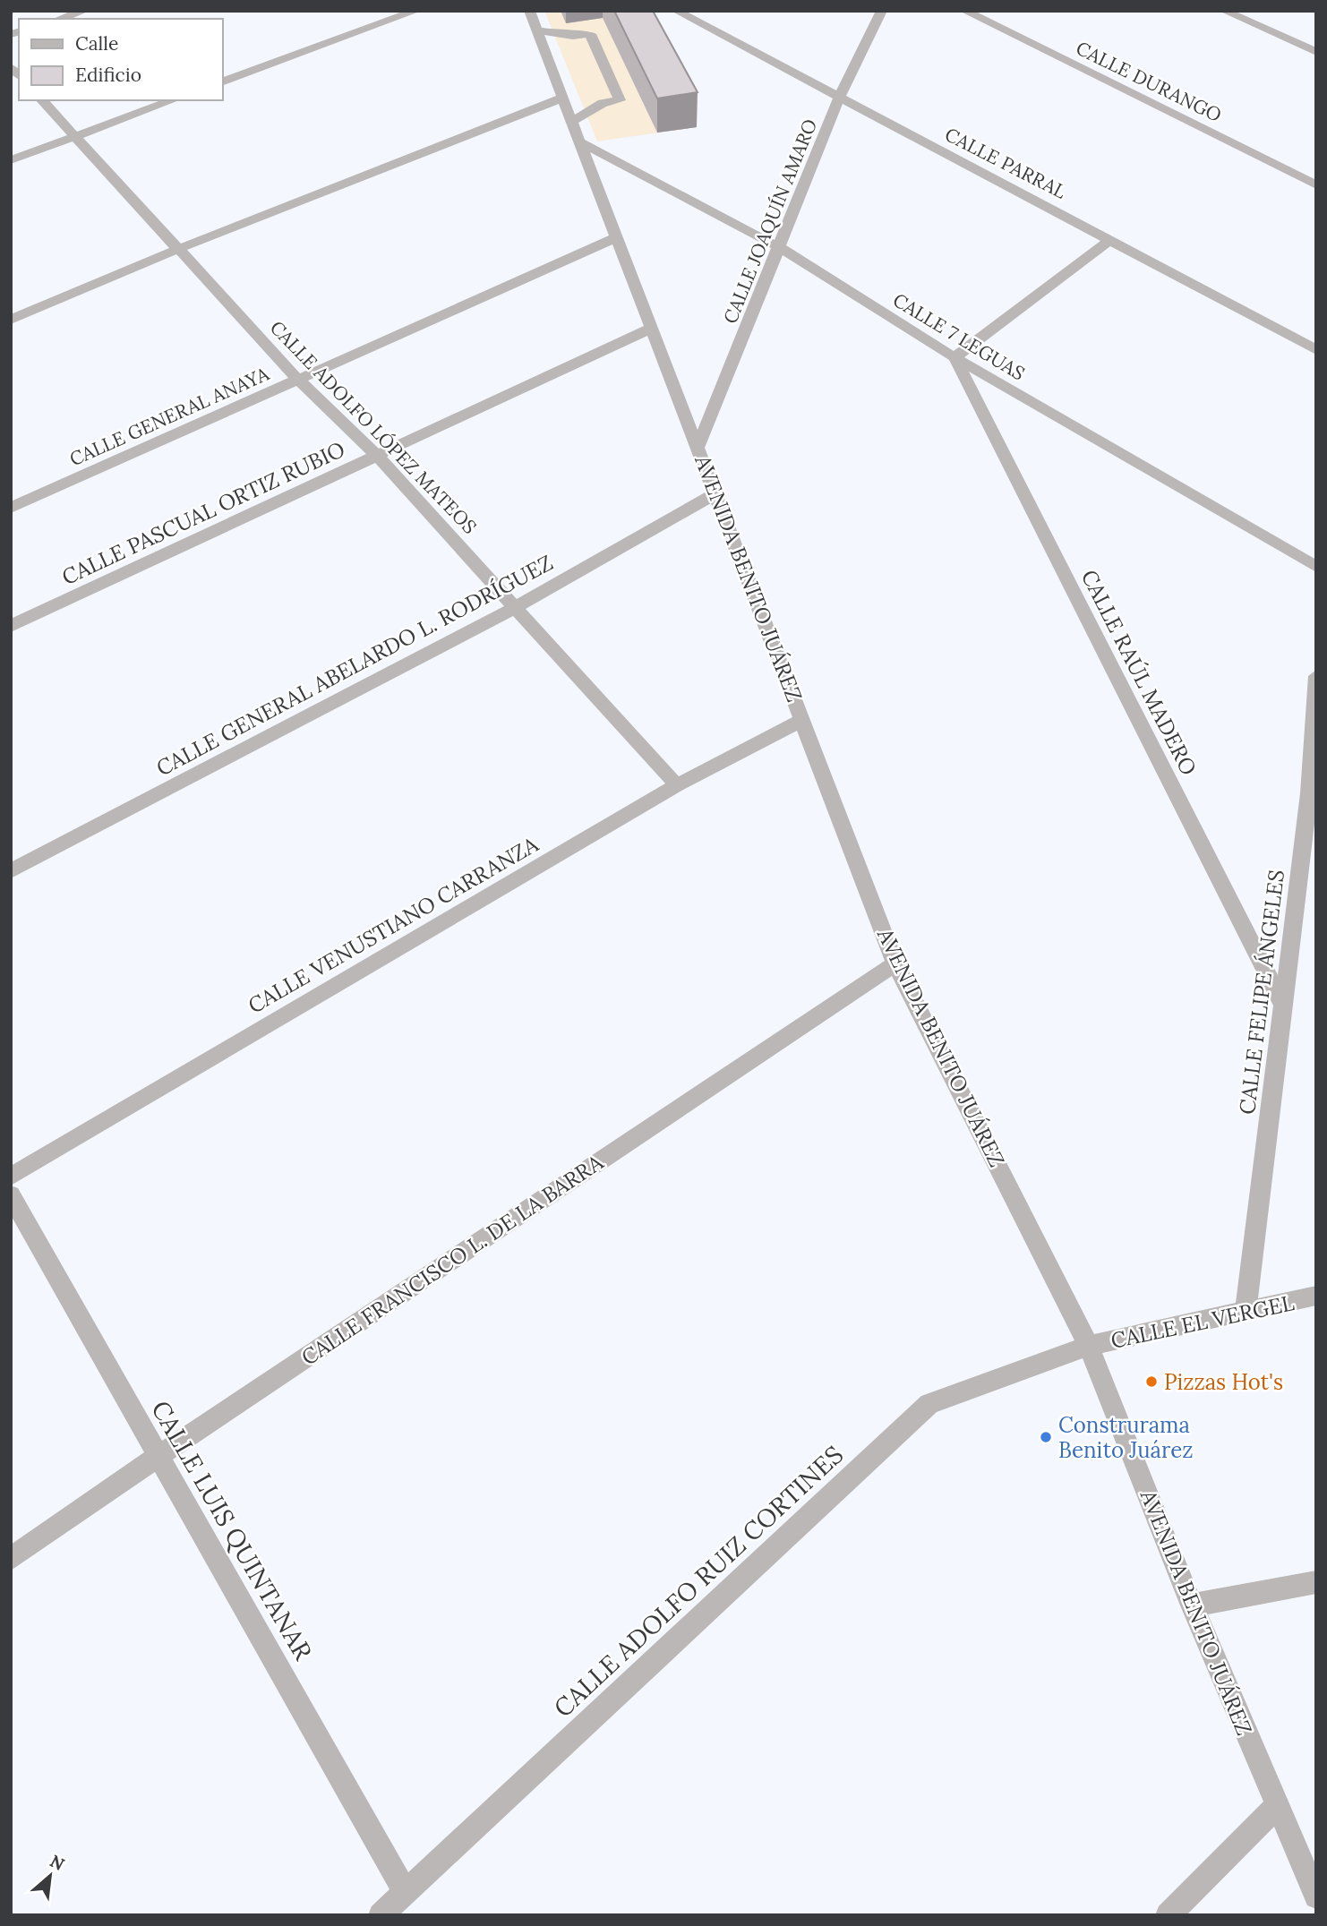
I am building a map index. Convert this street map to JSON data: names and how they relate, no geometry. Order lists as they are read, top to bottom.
{
  "streets": {
    "street": [
      "CALLE DURANGO",
      "CALLE PARRAL",
      "CALLE JOAQUÍN AMARO",
      "CALLE 7 LEGUAS",
      "CALLE GENERAL ANAYA",
      "CALLE ADOLFO LÓPEZ MATEOS",
      "CALLE PASCUAL ORTIZ RUBIO",
      "AVENIDA BENITO JUÁREZ",
      "CALLE GENERAL ABELARDO L. RODRÍGUEZ",
      "CALLE RAÚL MADERO",
      "CALLE VENUSTIANO CARRANZA",
      "CALLE FELIPE ÁNGELES",
      "CALLE FRANCISCO L. DE LA BARRA",
      "CALLE EL VERGEL",
      "CALLE LUIS QUINTANAR",
      "CALLE ADOLFO RUIZ CORTINES"
    ]
  },
  "crossings": [
    ["CALLE PARRAL", "CALLE JOAQUÍN AMARO"],
    ["CALLE JOAQUÍN AMARO", "CALLE 7 LEGUAS"],
    ["CALLE JOAQUÍN AMARO", "AVENIDA BENITO JUÁREZ"],
    ["CALLE 7 LEGUAS", "AVENIDA BENITO JUÁREZ"],
    ["CALLE 7 LEGUAS", "CALLE RAÚL MADERO"],
    ["CALLE GENERAL ANAYA", "CALLE ADOLFO LÓPEZ MATEOS"],
    ["CALLE GENERAL ANAYA", "AVENIDA BENITO JUÁREZ"],
    ["CALLE ADOLFO LÓPEZ MATEOS", "CALLE PASCUAL ORTIZ RUBIO"],
    ["CALLE ADOLFO LÓPEZ MATEOS", "CALLE GENERAL ABELARDO L. RODRÍGUEZ"],
    ["CALLE ADOLFO LÓPEZ MATEOS", "CALLE VENUSTIANO CARRANZA"],
    ["CALLE PASCUAL ORTIZ RUBIO", "AVENIDA BENITO JUÁREZ"],
    ["AVENIDA BENITO JUÁREZ", "CALLE GENERAL ABELARDO L. RODRÍGUEZ"],
    ["AVENIDA BENITO JUÁREZ", "CALLE VENUSTIANO CARRANZA"],
    ["AVENIDA BENITO JUÁREZ", "CALLE FRANCISCO L. DE LA BARRA"],
    ["AVENIDA BENITO JUÁREZ", "CALLE EL VERGEL"],
    ["AVENIDA BENITO JUÁREZ", "CALLE ADOLFO RUIZ CORTINES"],
    ["CALLE RAÚL MADERO", "CALLE FELIPE ÁNGELES"],
    ["CALLE FELIPE ÁNGELES", "CALLE EL VERGEL"],
    ["CALLE FRANCISCO L. DE LA BARRA", "CALLE LUIS QUINTANAR"],
    ["CALLE EL VERGEL", "CALLE ADOLFO RUIZ CORTINES"],
    ["CALLE LUIS QUINTANAR", "CALLE ADOLFO RUIZ CORTINES"]
  ],
  "places": ["Pizzas Hot's", "Construrama Benito Juárez"],
  "legend": ["Calle", "Edificio"],
  "north": "top right"
}
